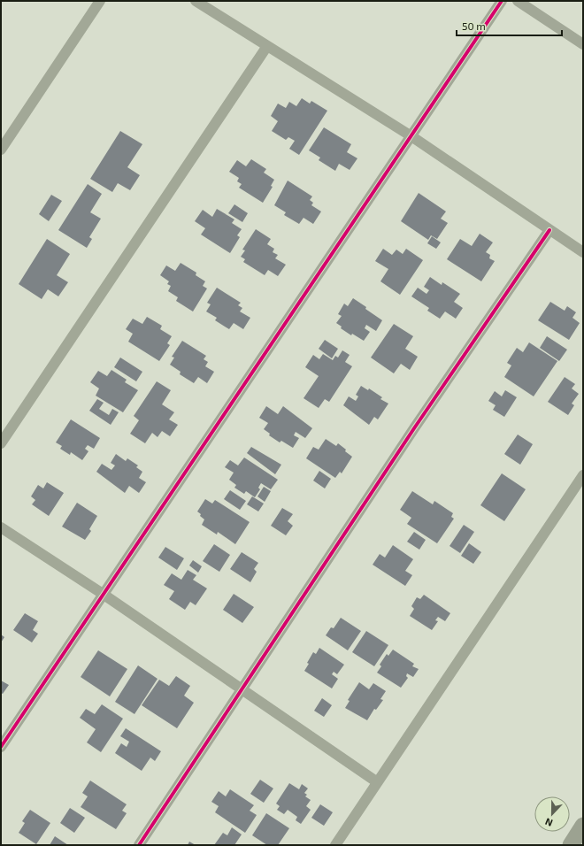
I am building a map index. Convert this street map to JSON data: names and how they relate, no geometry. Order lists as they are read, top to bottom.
{
  "scale_bar": "50 m",
  "north": "bottom"
}
